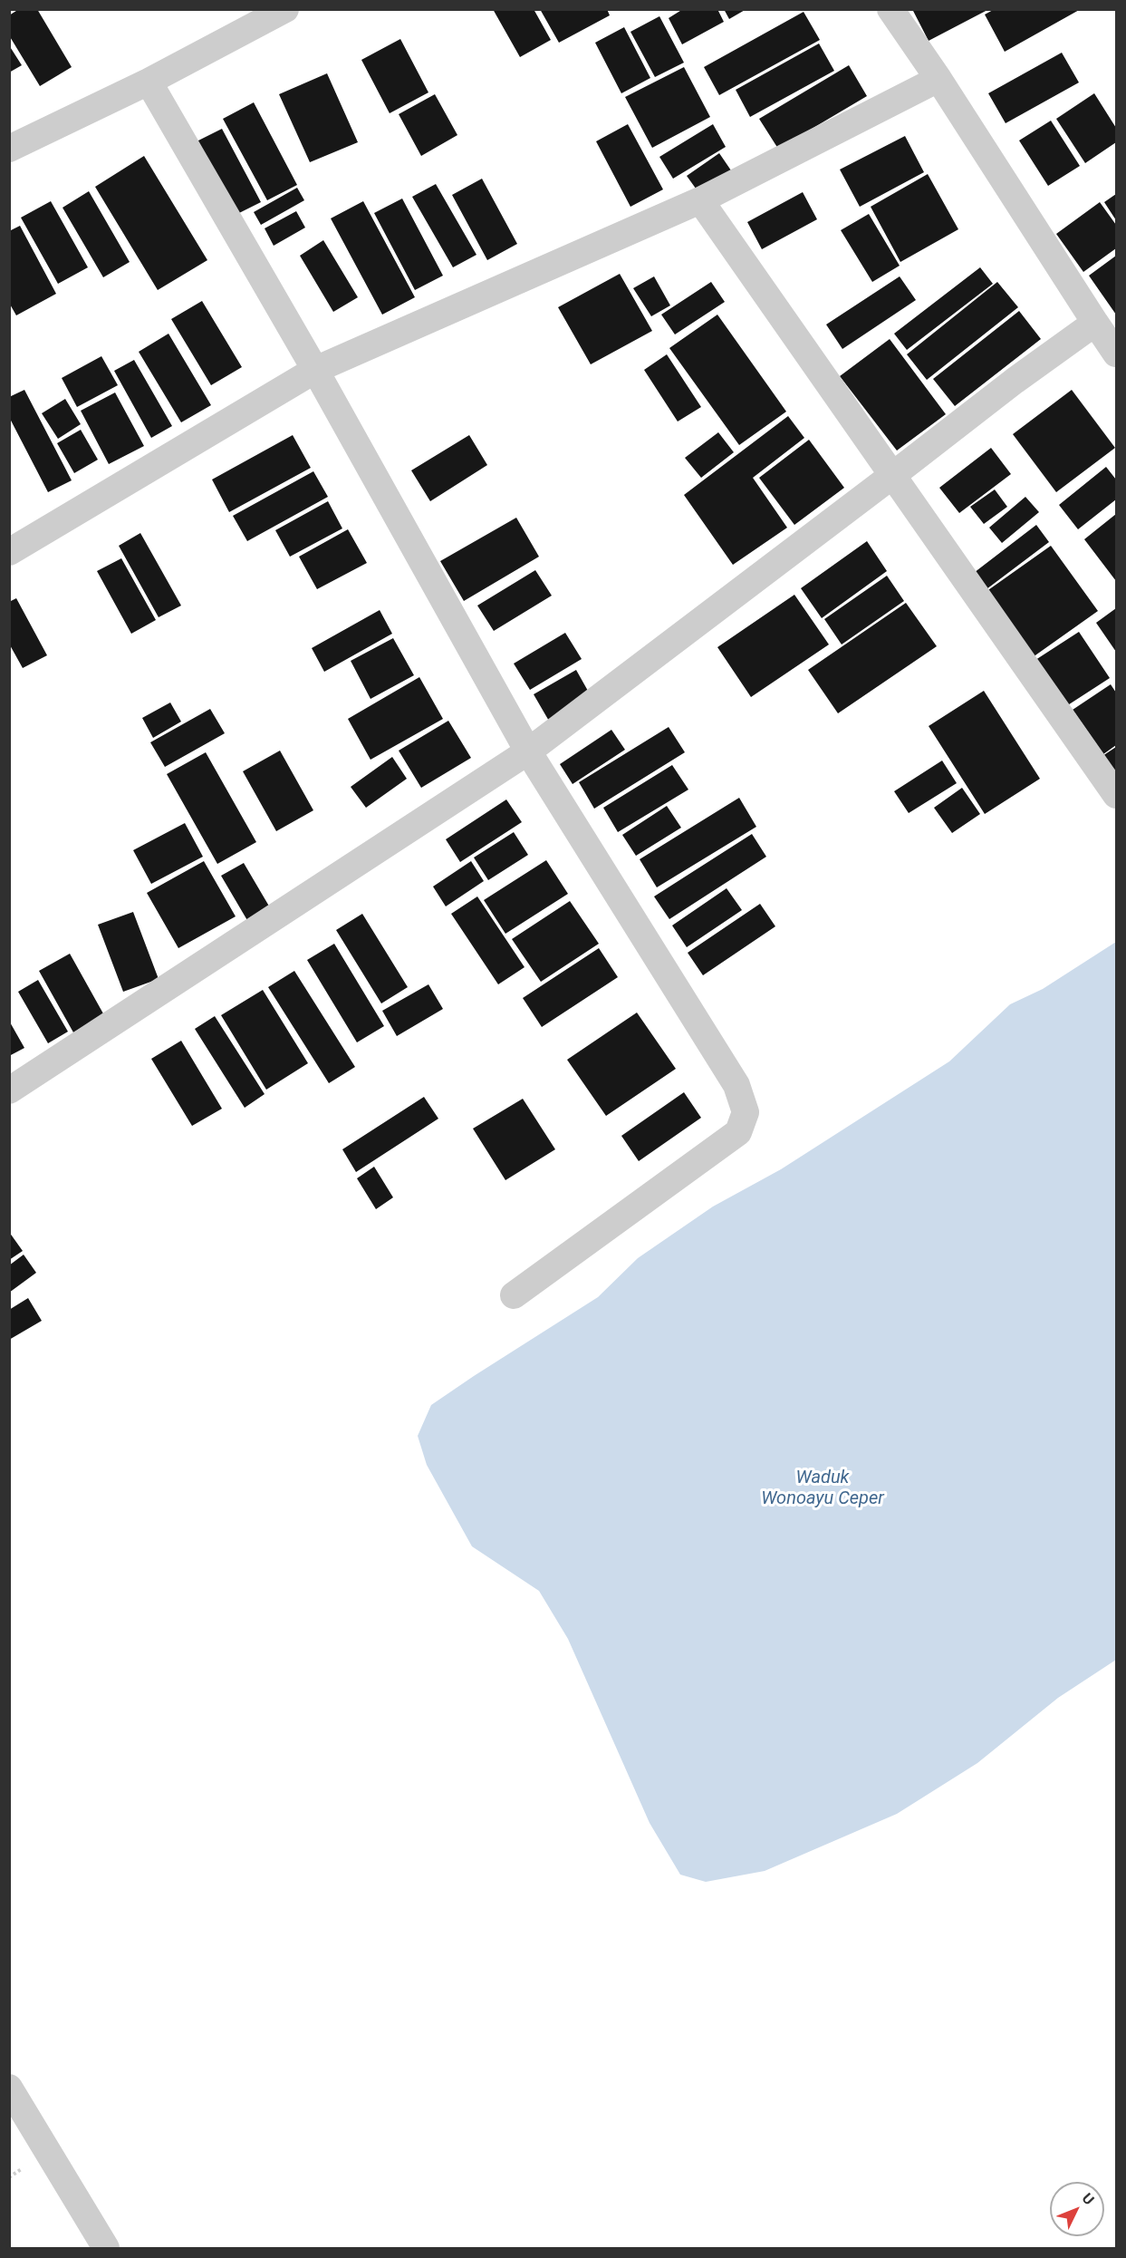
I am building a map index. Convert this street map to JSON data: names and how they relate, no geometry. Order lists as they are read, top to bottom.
{
  "water": ["Waduk Wonoayu Ceper"],
  "north": "top right"
}
